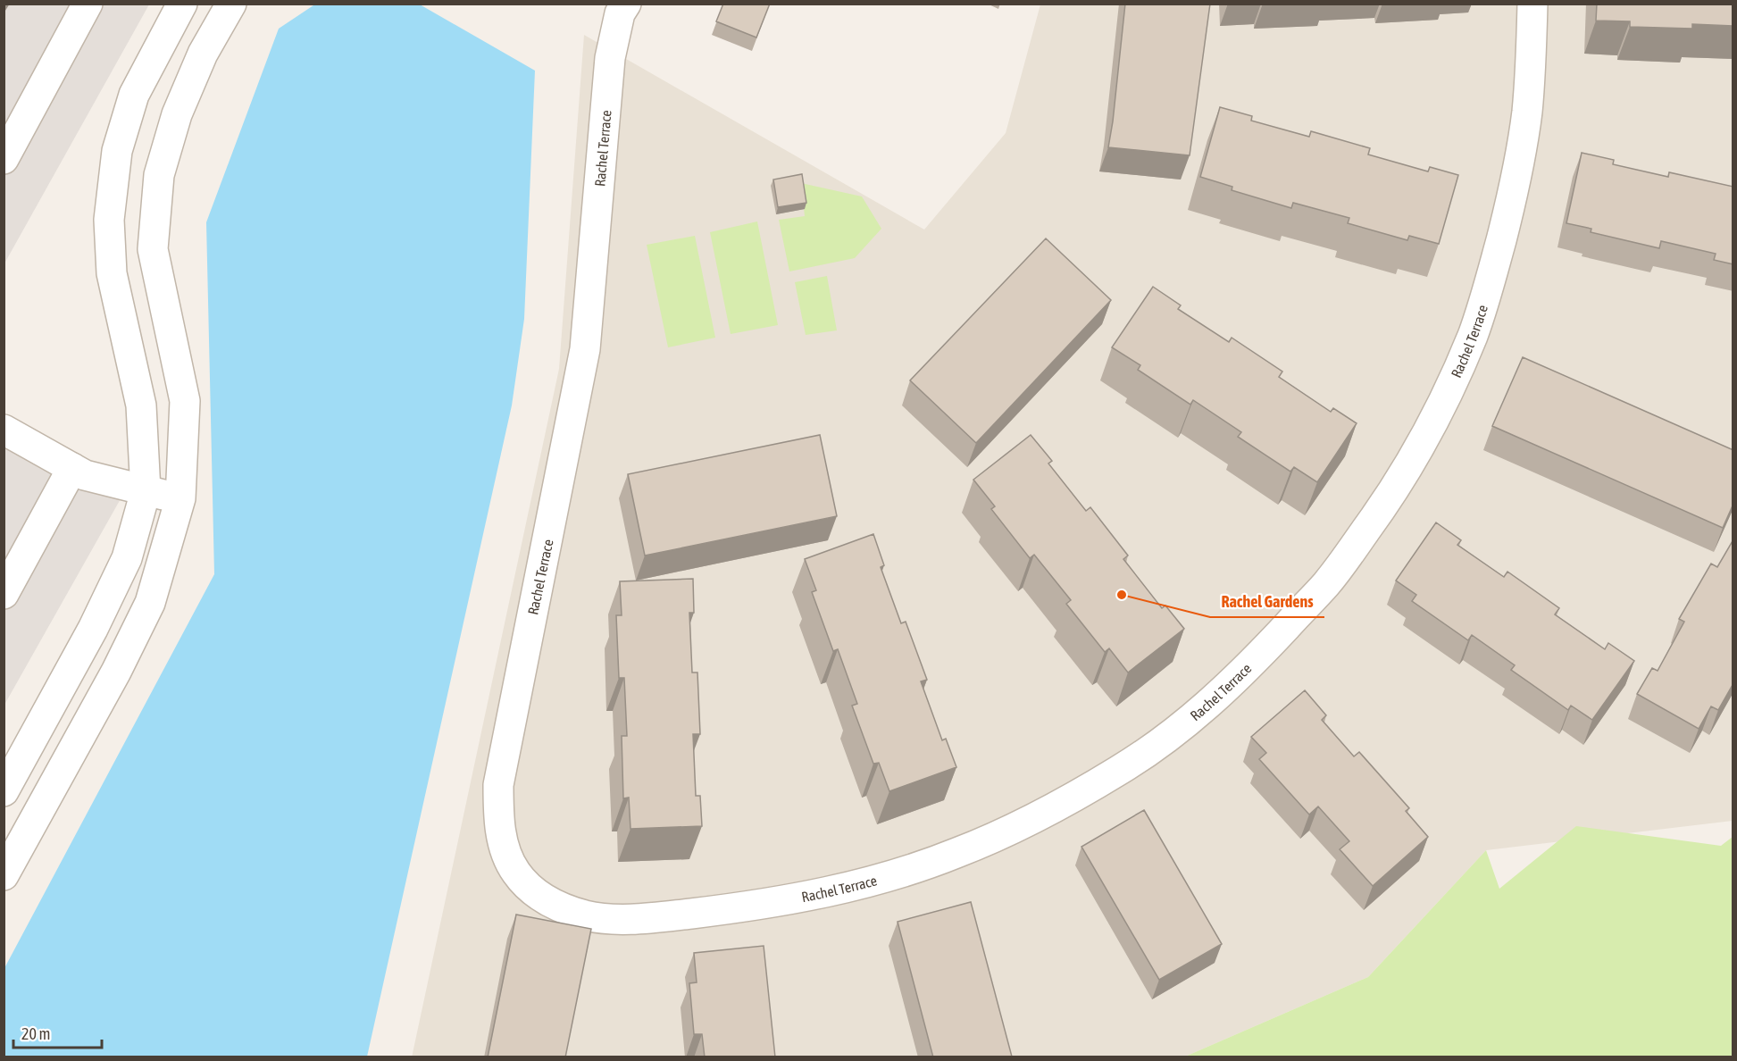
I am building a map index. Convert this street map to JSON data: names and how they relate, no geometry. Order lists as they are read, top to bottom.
{
  "streets": {
    "street": ["Rachel Terrace"]
  },
  "places": ["Rachel Gardens"],
  "scale_bar": "20 m"
}
